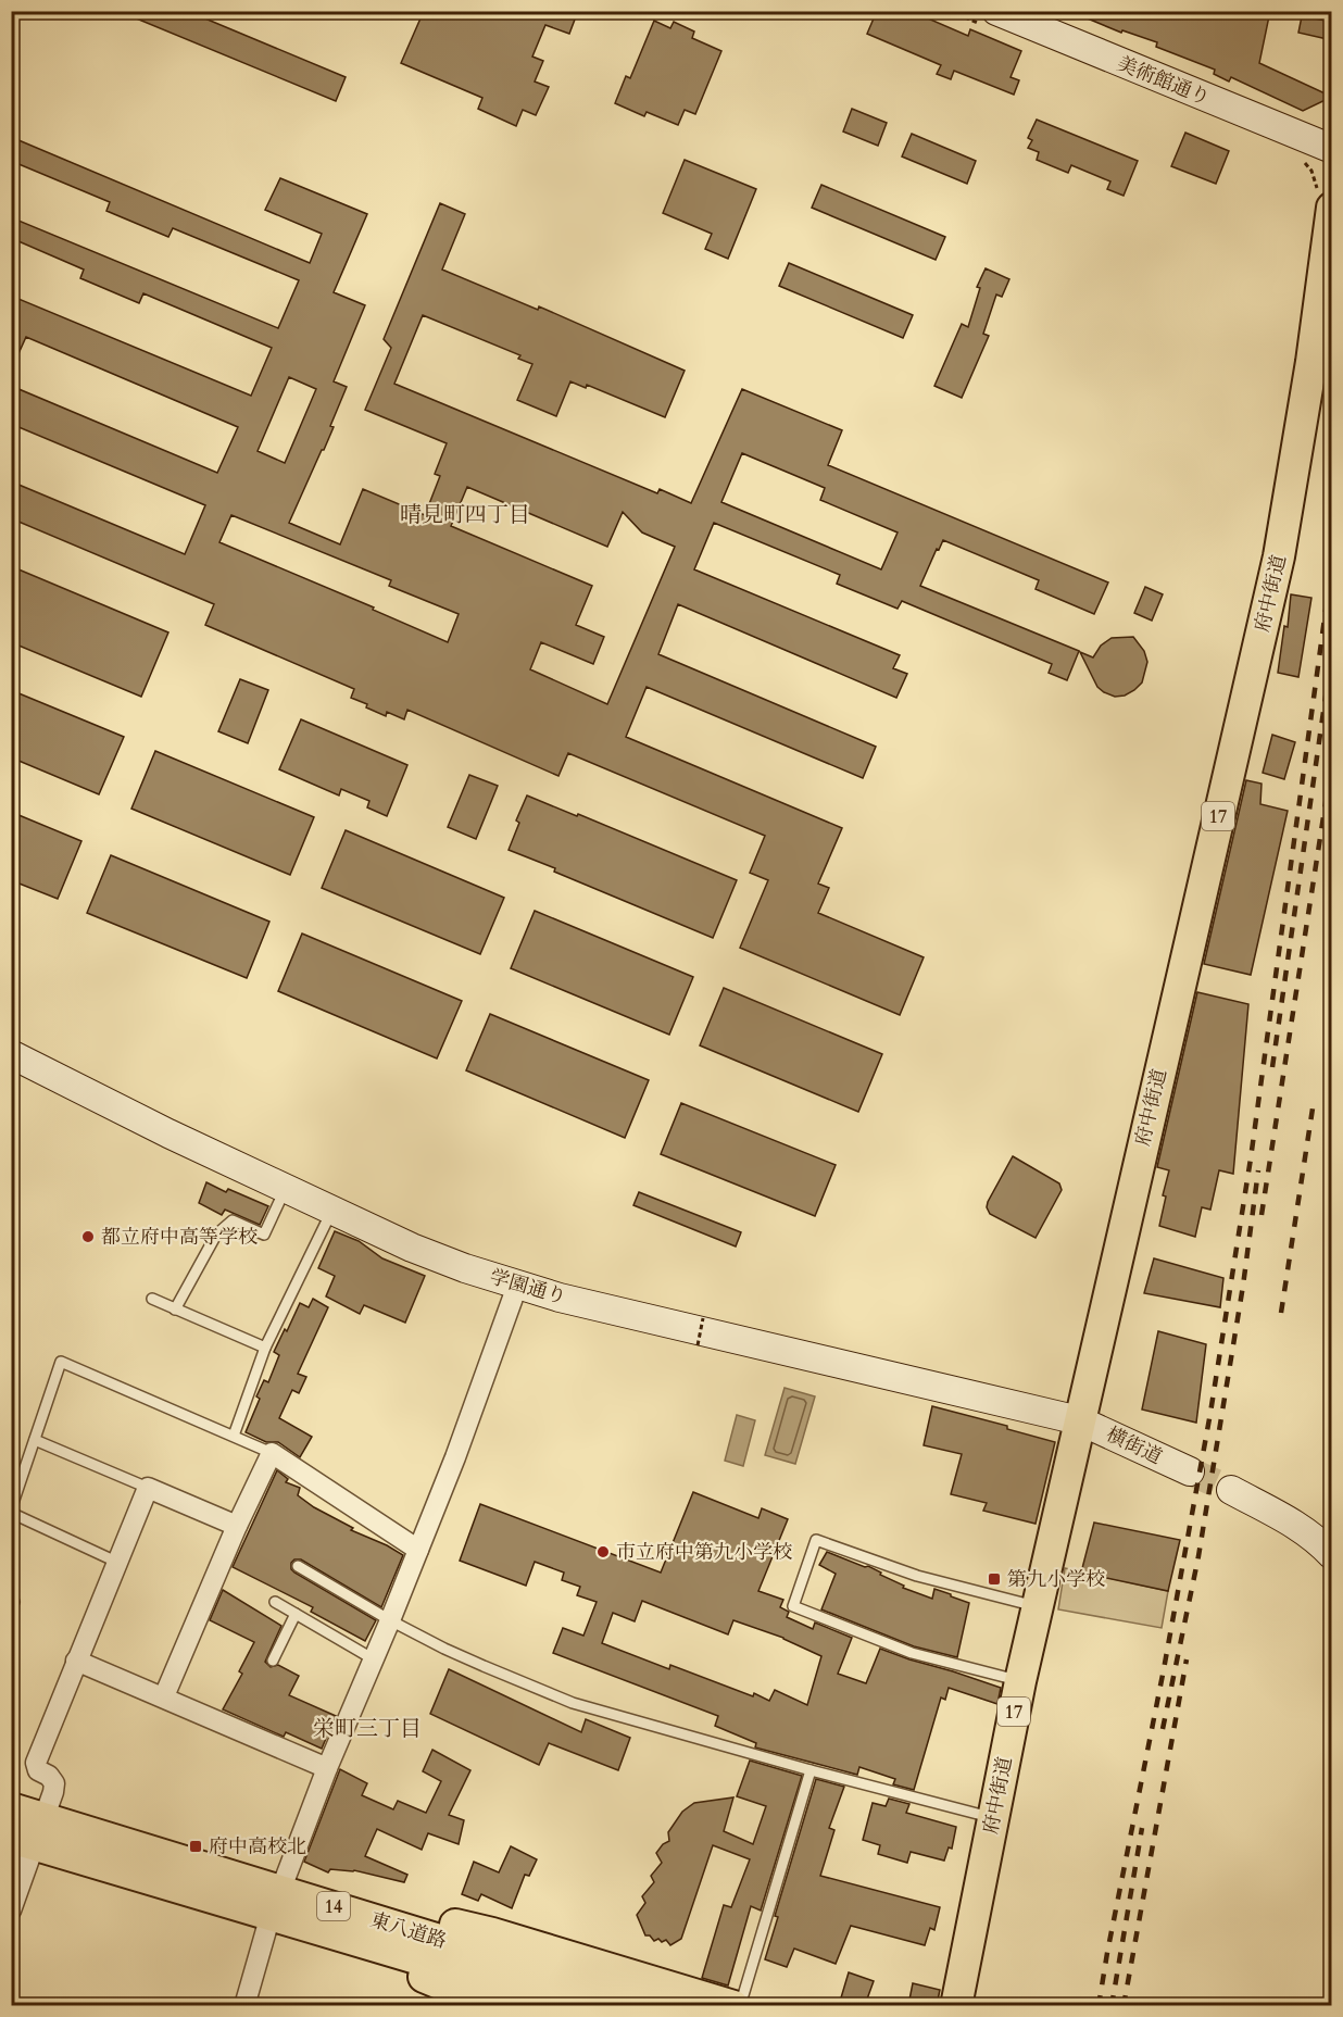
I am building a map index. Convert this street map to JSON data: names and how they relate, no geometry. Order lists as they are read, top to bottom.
{
  "streets": {
    "main road": [
      "府中街道",
      "17",
      "14",
      "東八道路"
    ],
    "street": ["美術館通り", "学園通り", "横街道"]
  },
  "crossings": [
    ["府中街道", "学園通り"],
    ["府中街道", "横街道"],
    ["学園通り", "横街道"],
    ["14", "東八道路"]
  ],
  "districts": ["晴見町四丁目", "栄町三丁目"],
  "places": {
    "other": ["都立府中高等学校", "市立府中第九小学校"],
    "transit": ["第九小学校", "府中高校北"]
  }
}
